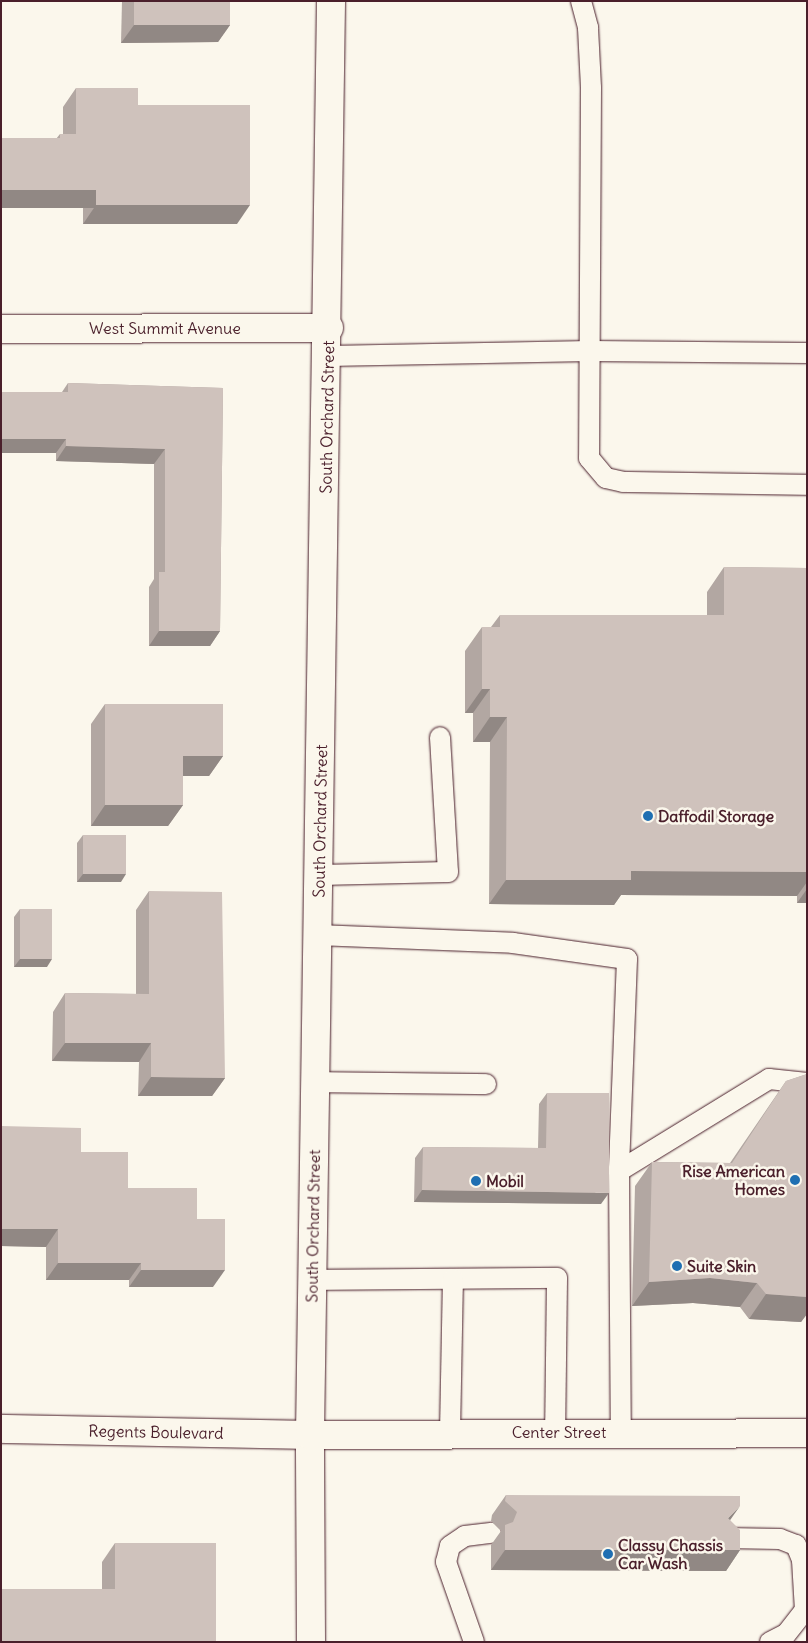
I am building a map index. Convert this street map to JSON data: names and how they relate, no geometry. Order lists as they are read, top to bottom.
{
  "streets": {
    "main road": [
      "West Summit Avenue",
      "South Orchard Street",
      "Regents Boulevard",
      "Center Street"
    ]
  },
  "crossings": [
    ["West Summit Avenue", "South Orchard Street"],
    ["South Orchard Street", "Regents Boulevard"],
    ["South Orchard Street", "Center Street"],
    ["Regents Boulevard", "Center Street"]
  ],
  "places": [
    "Daffodil Storage",
    "Rise American Homes",
    "Mobil",
    "Suite Skin",
    "Classy Chassis Car Wash"
  ]
}
